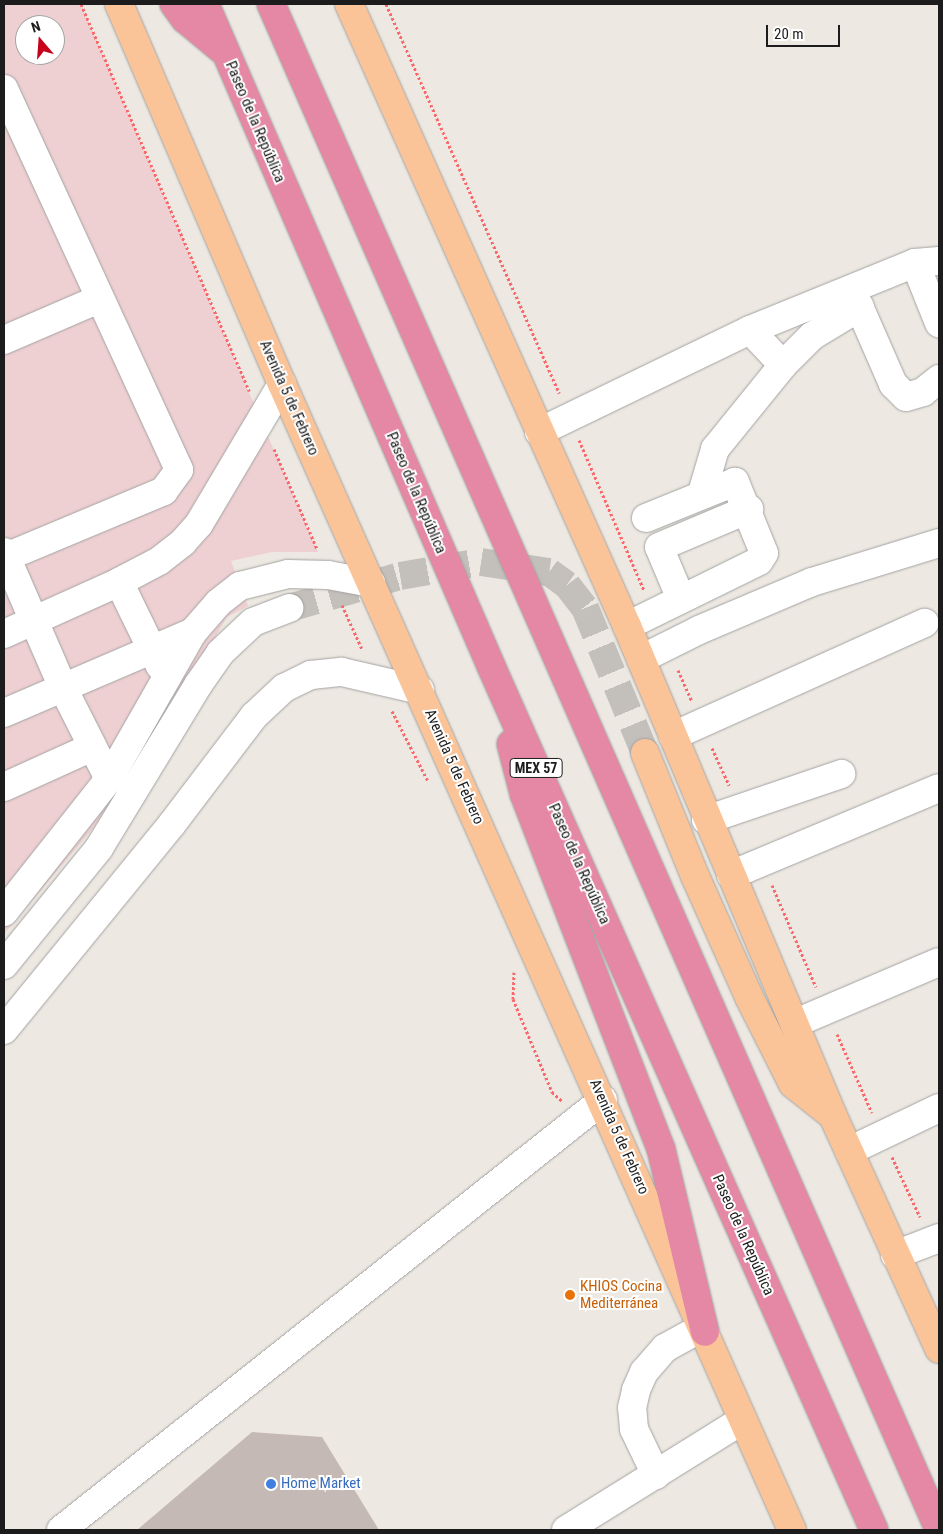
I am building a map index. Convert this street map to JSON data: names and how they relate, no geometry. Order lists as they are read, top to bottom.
{
  "streets": {
    "highway": ["Paseo de la República", "MEX 57"],
    "main road": ["Avenida 5 de Febrero"]
  },
  "places": ["KHIOS Cocina Mediterránea", "Home Market"],
  "scale_bar": "20 m",
  "north": "top"
}
